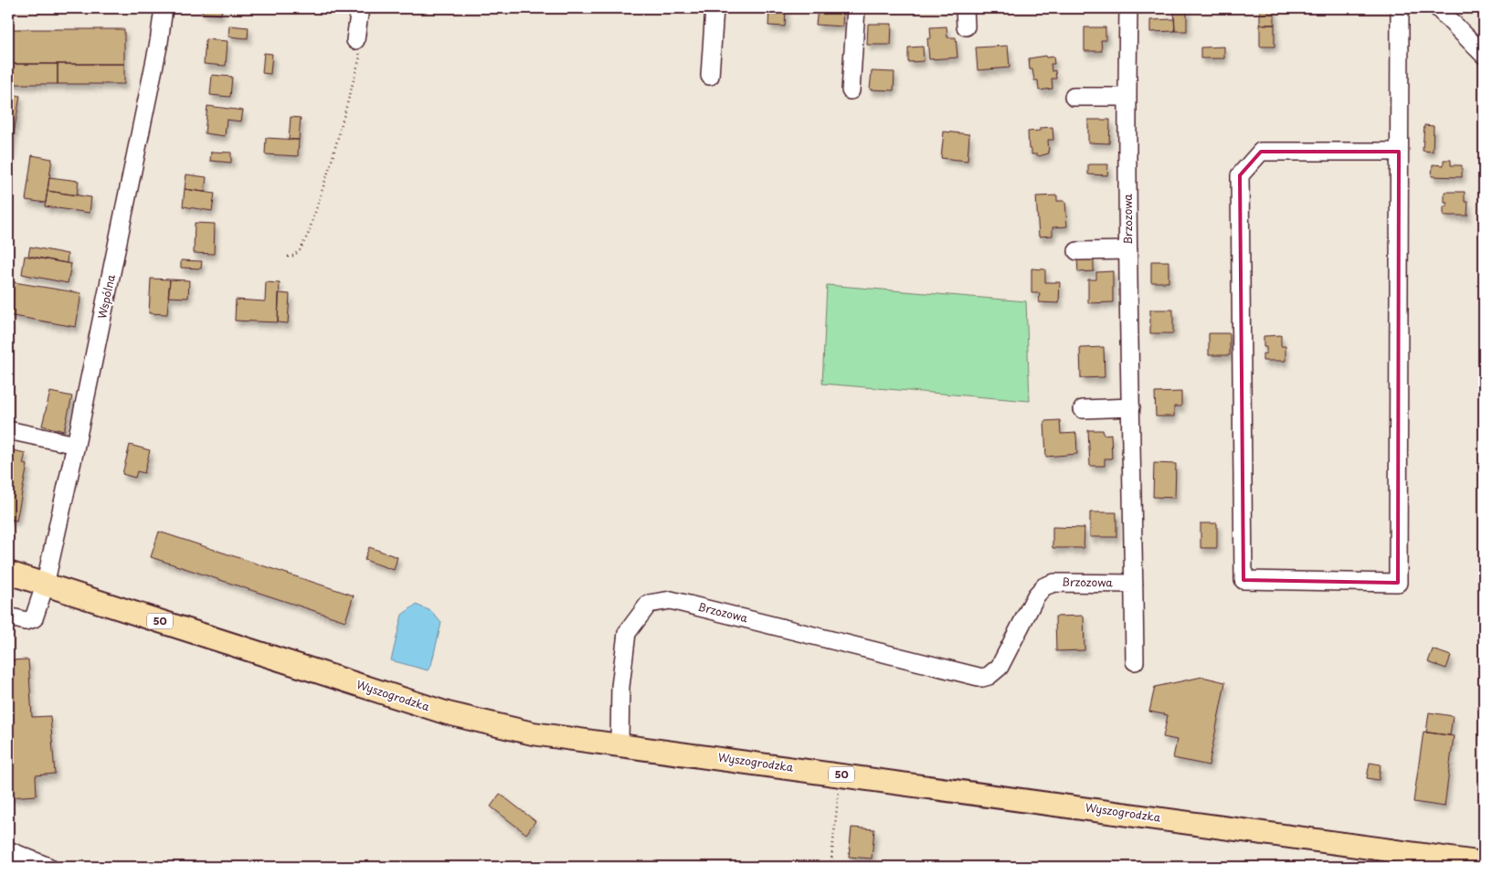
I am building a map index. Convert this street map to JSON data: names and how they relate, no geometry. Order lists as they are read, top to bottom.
{
  "streets": {
    "main road": ["50", "Wyszogrodzka"],
    "street": ["Brzozowa", "Wspólna"]
  },
  "crossings": [
    ["Brzozowa", "Wyszogrodzka"],
    ["Wspólna", "Wyszogrodzka"]
  ]
}
